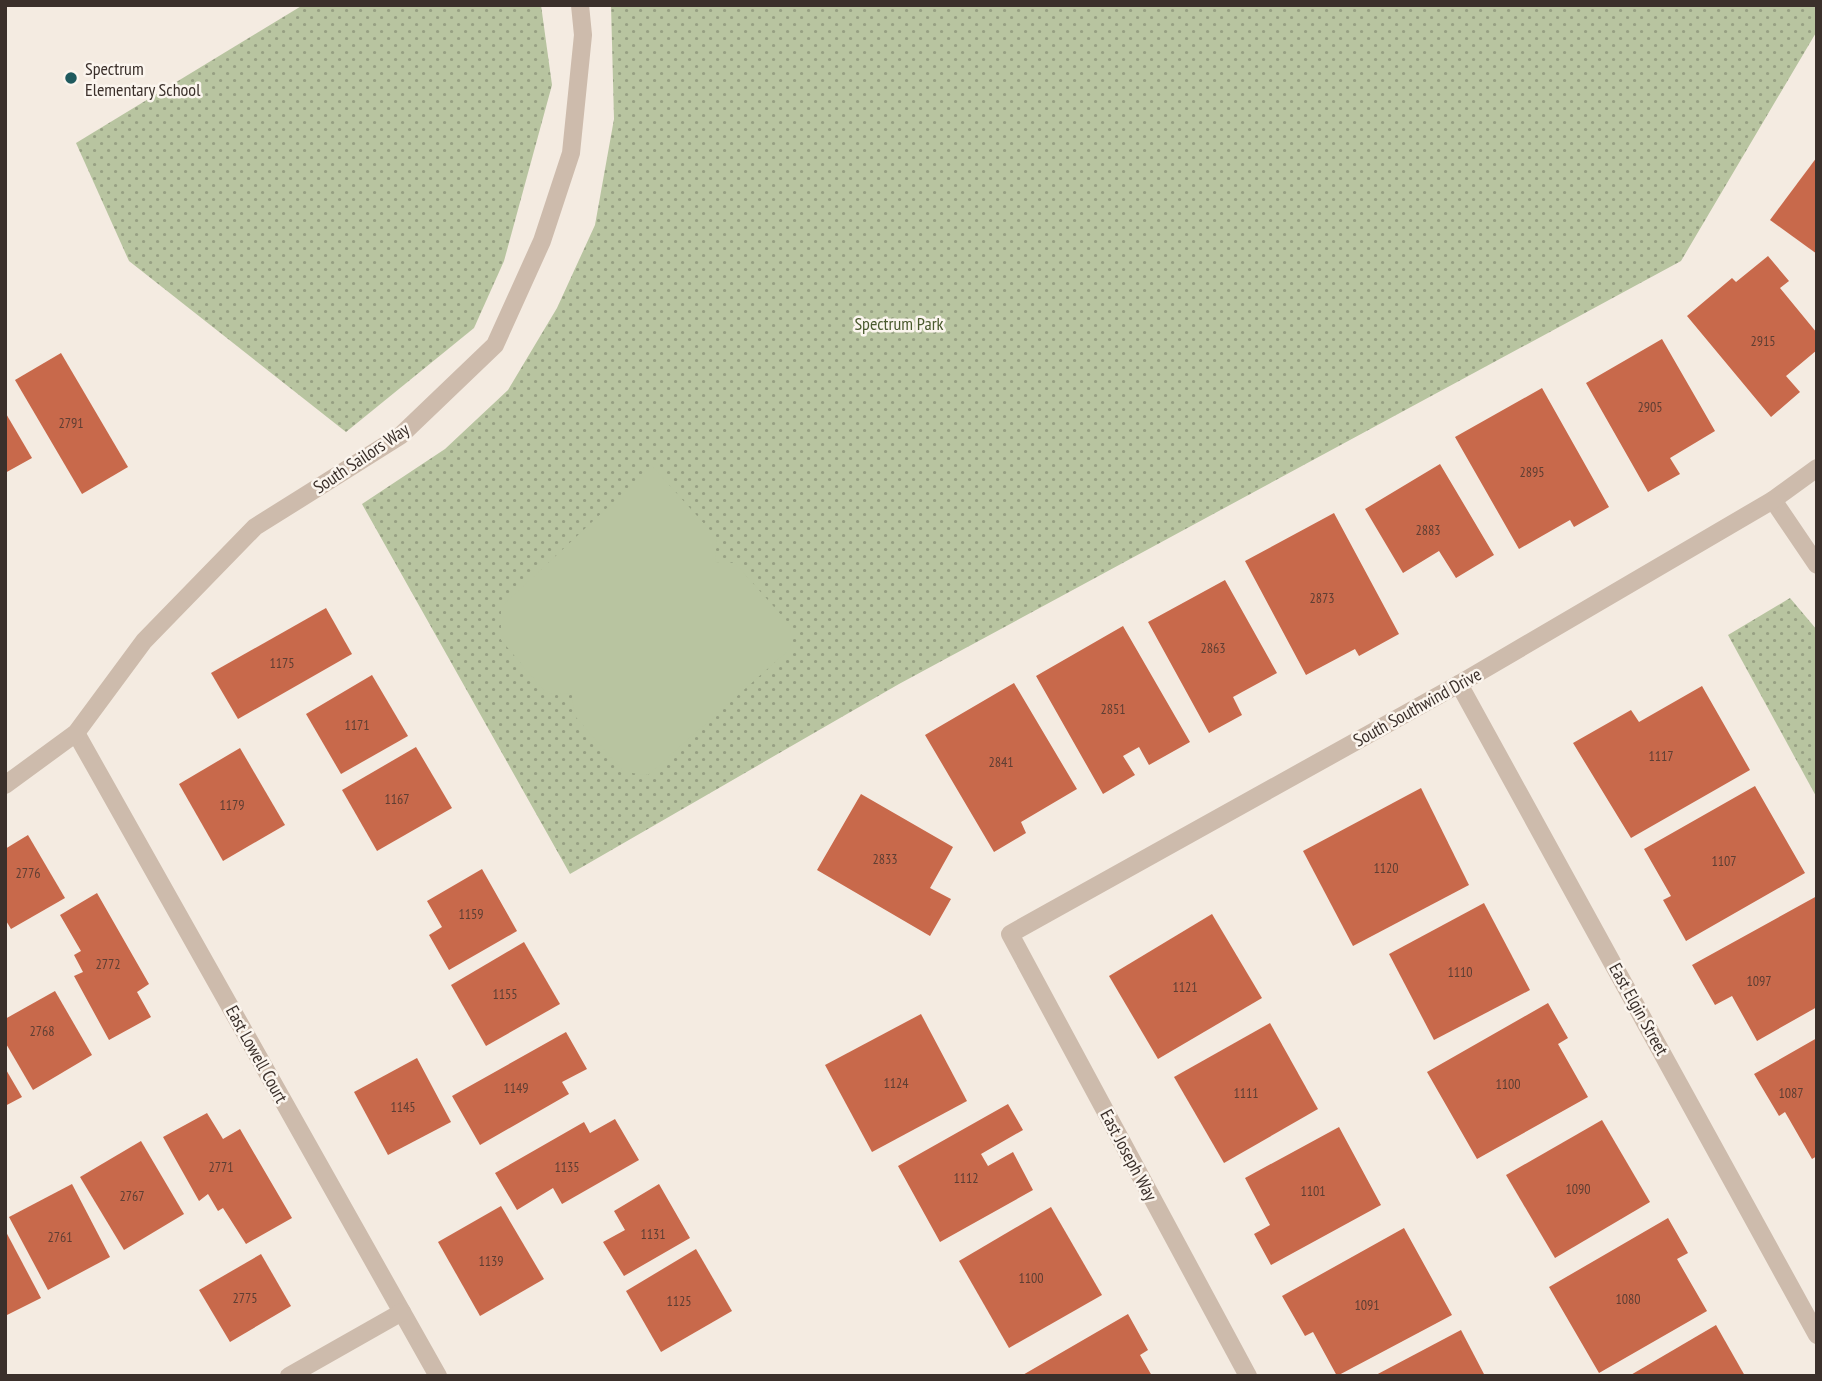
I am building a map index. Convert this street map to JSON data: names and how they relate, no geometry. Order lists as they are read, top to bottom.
{
  "streets": {
    "street": [
      "South Sailors Way",
      "South Southwind Drive",
      "East Elgin Street",
      "East Lowell Court",
      "East Joseph Way"
    ]
  },
  "crossings": [
    ["South Sailors Way", "East Lowell Court"],
    ["South Southwind Drive", "East Elgin Street"],
    ["South Southwind Drive", "East Joseph Way"]
  ],
  "parks": ["Spectrum Park"],
  "places": ["Spectrum Elementary School"],
  "house_numbers": [
    "2915",
    "2905",
    "2791",
    "2895",
    "2883",
    "2873",
    "2863",
    "1175",
    "2851",
    "1171",
    "1117",
    "2841",
    "1167",
    "1179",
    "2833",
    "1107",
    "1120",
    "2776",
    "1159",
    "2772",
    "1110",
    "1097",
    "1121",
    "1155",
    "2768",
    "1124",
    "1100",
    "1149",
    "1111",
    "1087",
    "1145",
    "2771",
    "1135",
    "1112",
    "1090",
    "1101",
    "2767",
    "1131",
    "2761",
    "1139",
    "1100",
    "2775",
    "1080",
    "1125",
    "1091"
  ]
}
